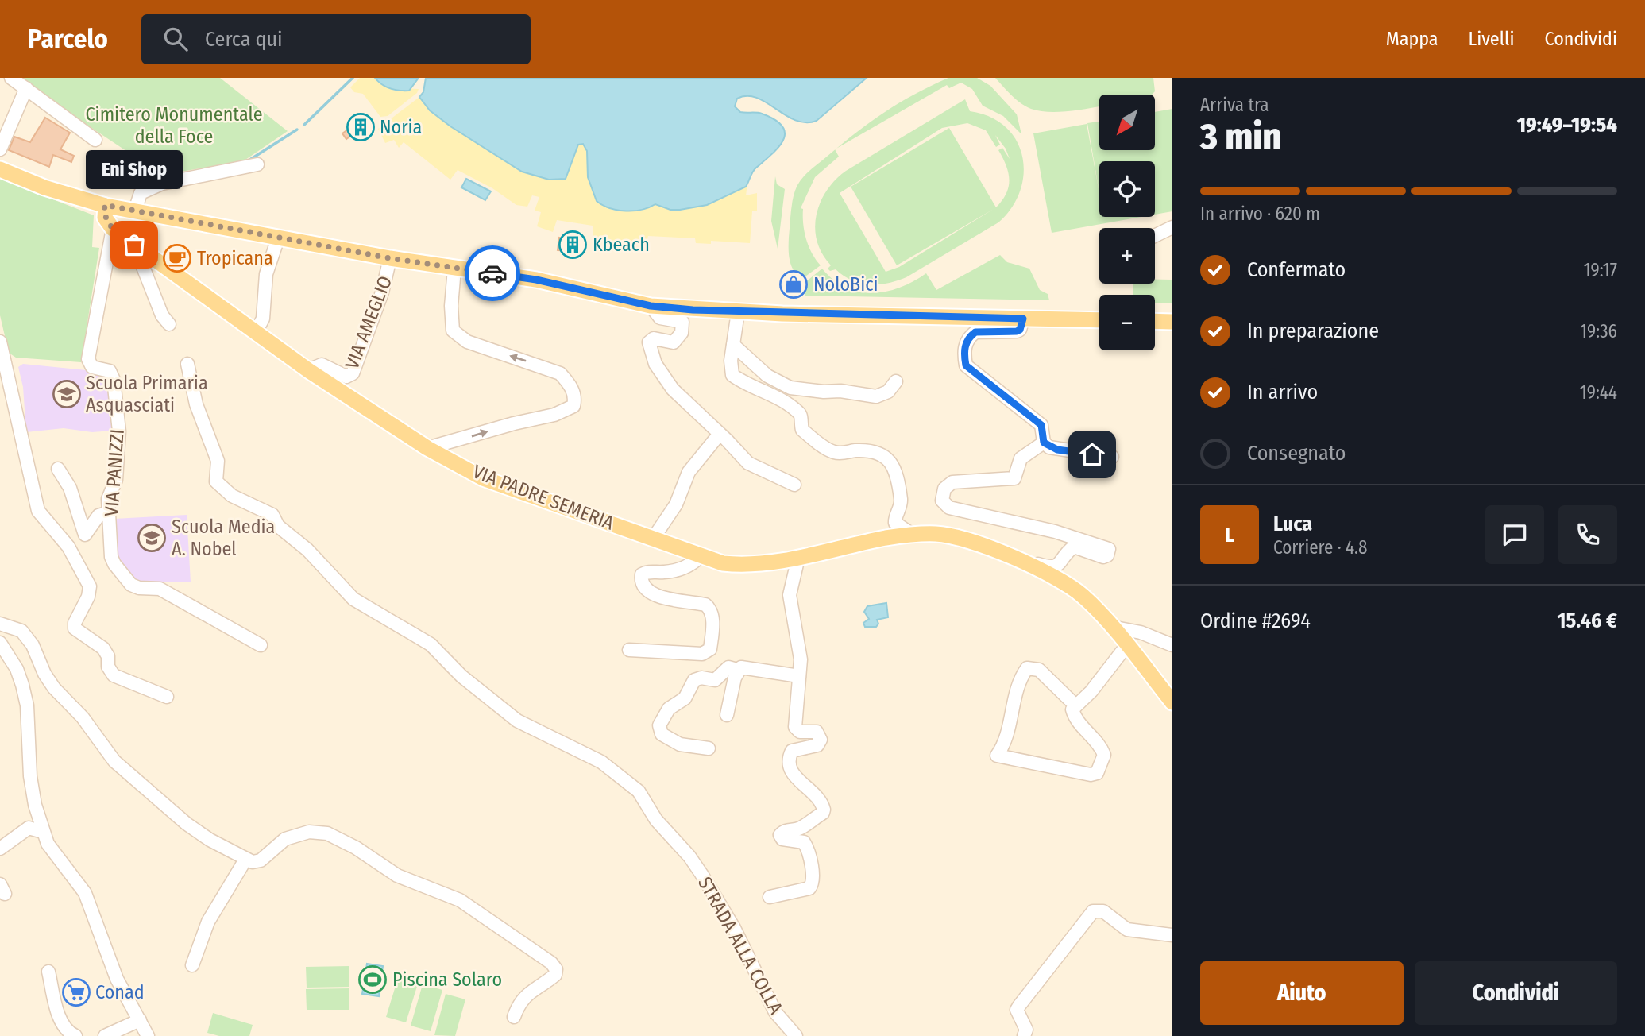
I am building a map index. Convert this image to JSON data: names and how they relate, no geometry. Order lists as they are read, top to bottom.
{
  "streets": {
    "main road": ["VIA PADRE SEMERIA"],
    "street": ["VIA AMEGLIO", "VIA PANIZZI", "STRADA ALLA COLLA"]
  },
  "crossings": [
    ["VIA AMEGLIO", "VIA PADRE SEMERIA"],
    ["VIA PANIZZI", "VIA PADRE SEMERIA"]
  ],
  "parks": ["Cimitero Monumentale della Foce"],
  "places": {
    "building": ["Noria", "Kbeach"],
    "other": ["Eni Shop"],
    "cafe": ["Tropicana"],
    "shop": ["NoloBici"],
    "school or university": ["Scuola Primaria Asquasciati", "Scuola Media A. Nobel"],
    "sports": ["Piscina Solaro"],
    "supermarket": ["Conad"]
  },
  "north": "bottom left",
  "page": {
    "header": "Parcelo",
    "search": "Cerca qui",
    "nav": ["Mappa", "Livelli", "Condividi"],
    "heading": ["3 min", "Arriva tra", "19:49–19:54"],
    "panel": [
      "Luca",
      "Corriere · 4.8",
      "Ordine #2694",
      "15.46 €"
    ],
    "map_buttons": ["+", "−"],
    "bubble": "Eni Shop",
    "bar": "In arrivo · 620 m",
    "list": [
      ["Confermato", "19:17"],
      ["In preparazione", "19:36"],
      ["In arrivo", "19:44"],
      "Consegnato"
    ],
    "round": "L",
    "buttons": ["Aiuto", "Condividi"]
  }
}
